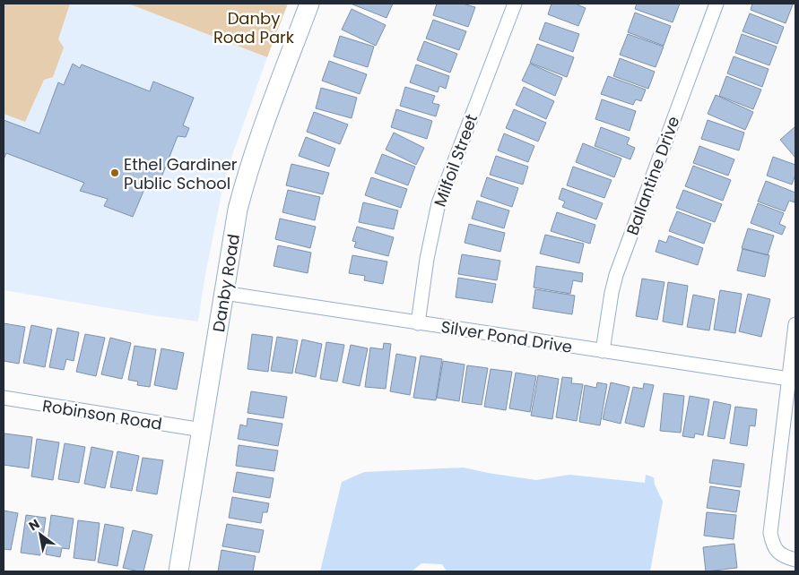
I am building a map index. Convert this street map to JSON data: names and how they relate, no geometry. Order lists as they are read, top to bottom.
{
  "streets": {
    "street": [
      "Milfoil Street",
      "Ballantine Drive",
      "Danby Road",
      "Silver Pond Drive",
      "Robinson Road"
    ]
  },
  "crossings": [
    ["Milfoil Street", "Silver Pond Drive"],
    ["Ballantine Drive", "Silver Pond Drive"],
    ["Danby Road", "Silver Pond Drive"],
    ["Danby Road", "Robinson Road"]
  ],
  "parks": ["Danby Road Park"],
  "places": ["Ethel Gardiner Public School"],
  "north": "top left"
}
